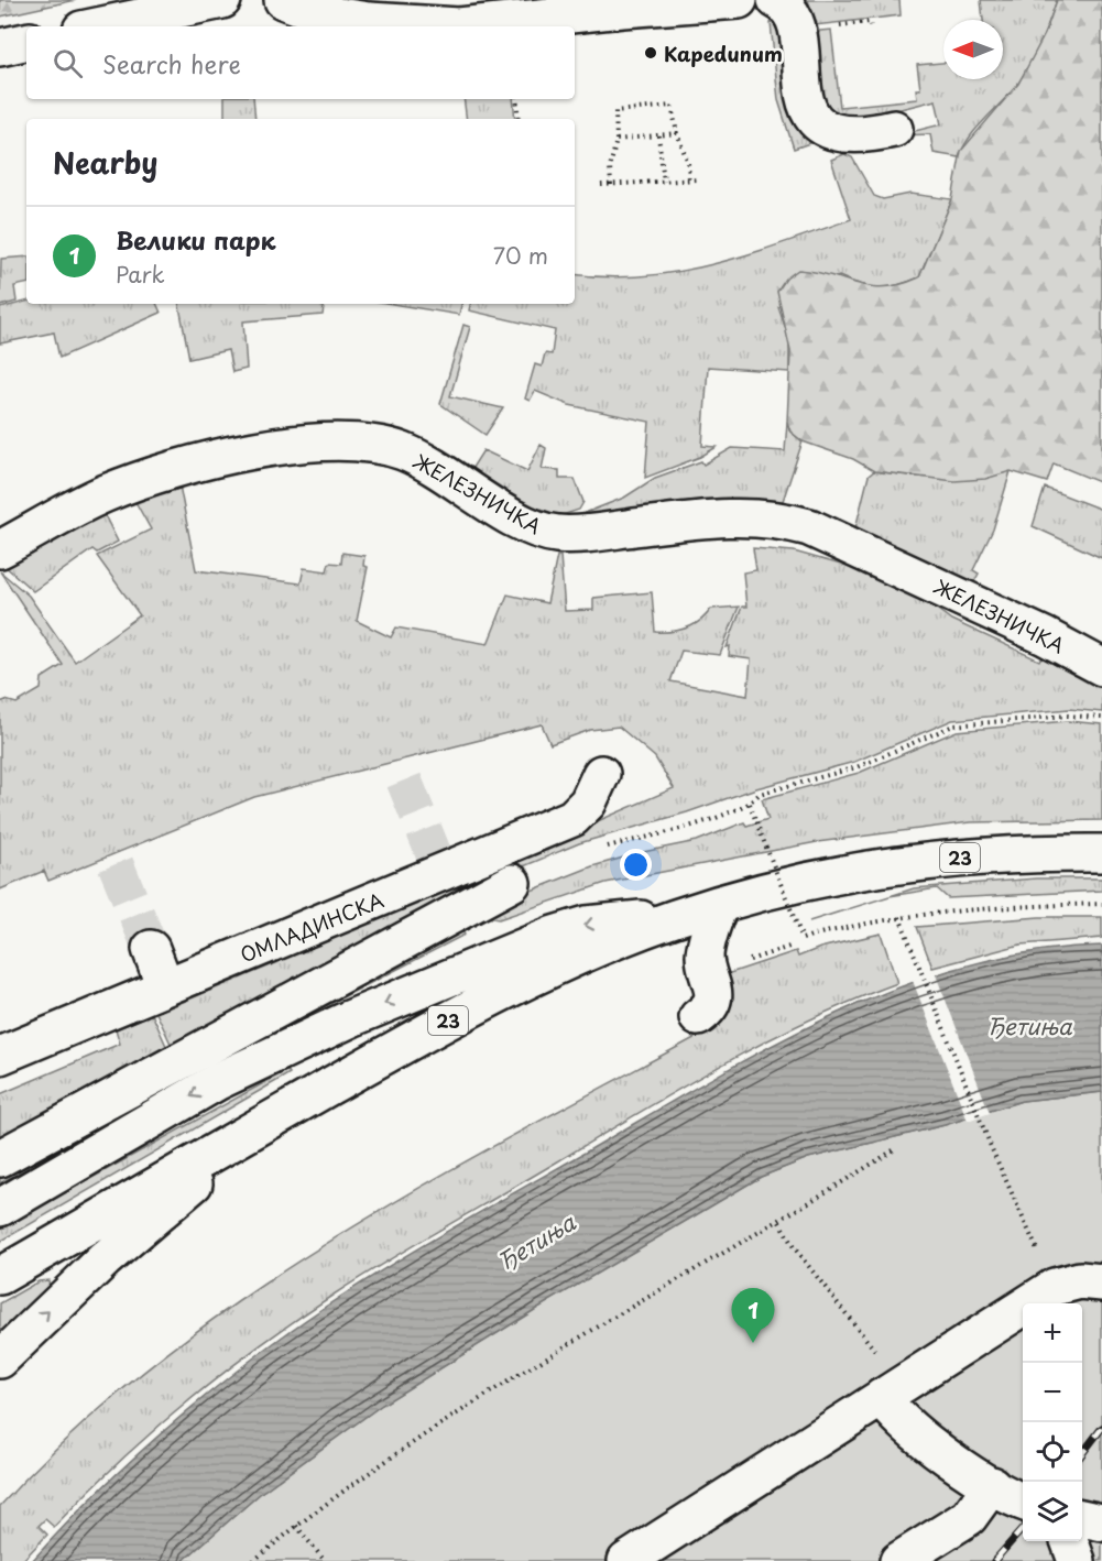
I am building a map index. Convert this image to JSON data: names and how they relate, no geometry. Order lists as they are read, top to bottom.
{
  "streets": {
    "street": ["ЖЕЛЕЗНИЧКА", "23", "ОМЛАДИНСКА"]
  },
  "water": ["Ђетиња"],
  "places": ["Kapedunum"],
  "north": "left",
  "page": {
    "search": "Search here",
    "heading": "Nearby",
    "list": [
      {
        "mark": "1",
        "name": "Велики парк",
        "note": "Park",
        "value": "70 m"
      }
    ],
    "pins": "1",
    "map_buttons": ["+", "−"]
  }
}
